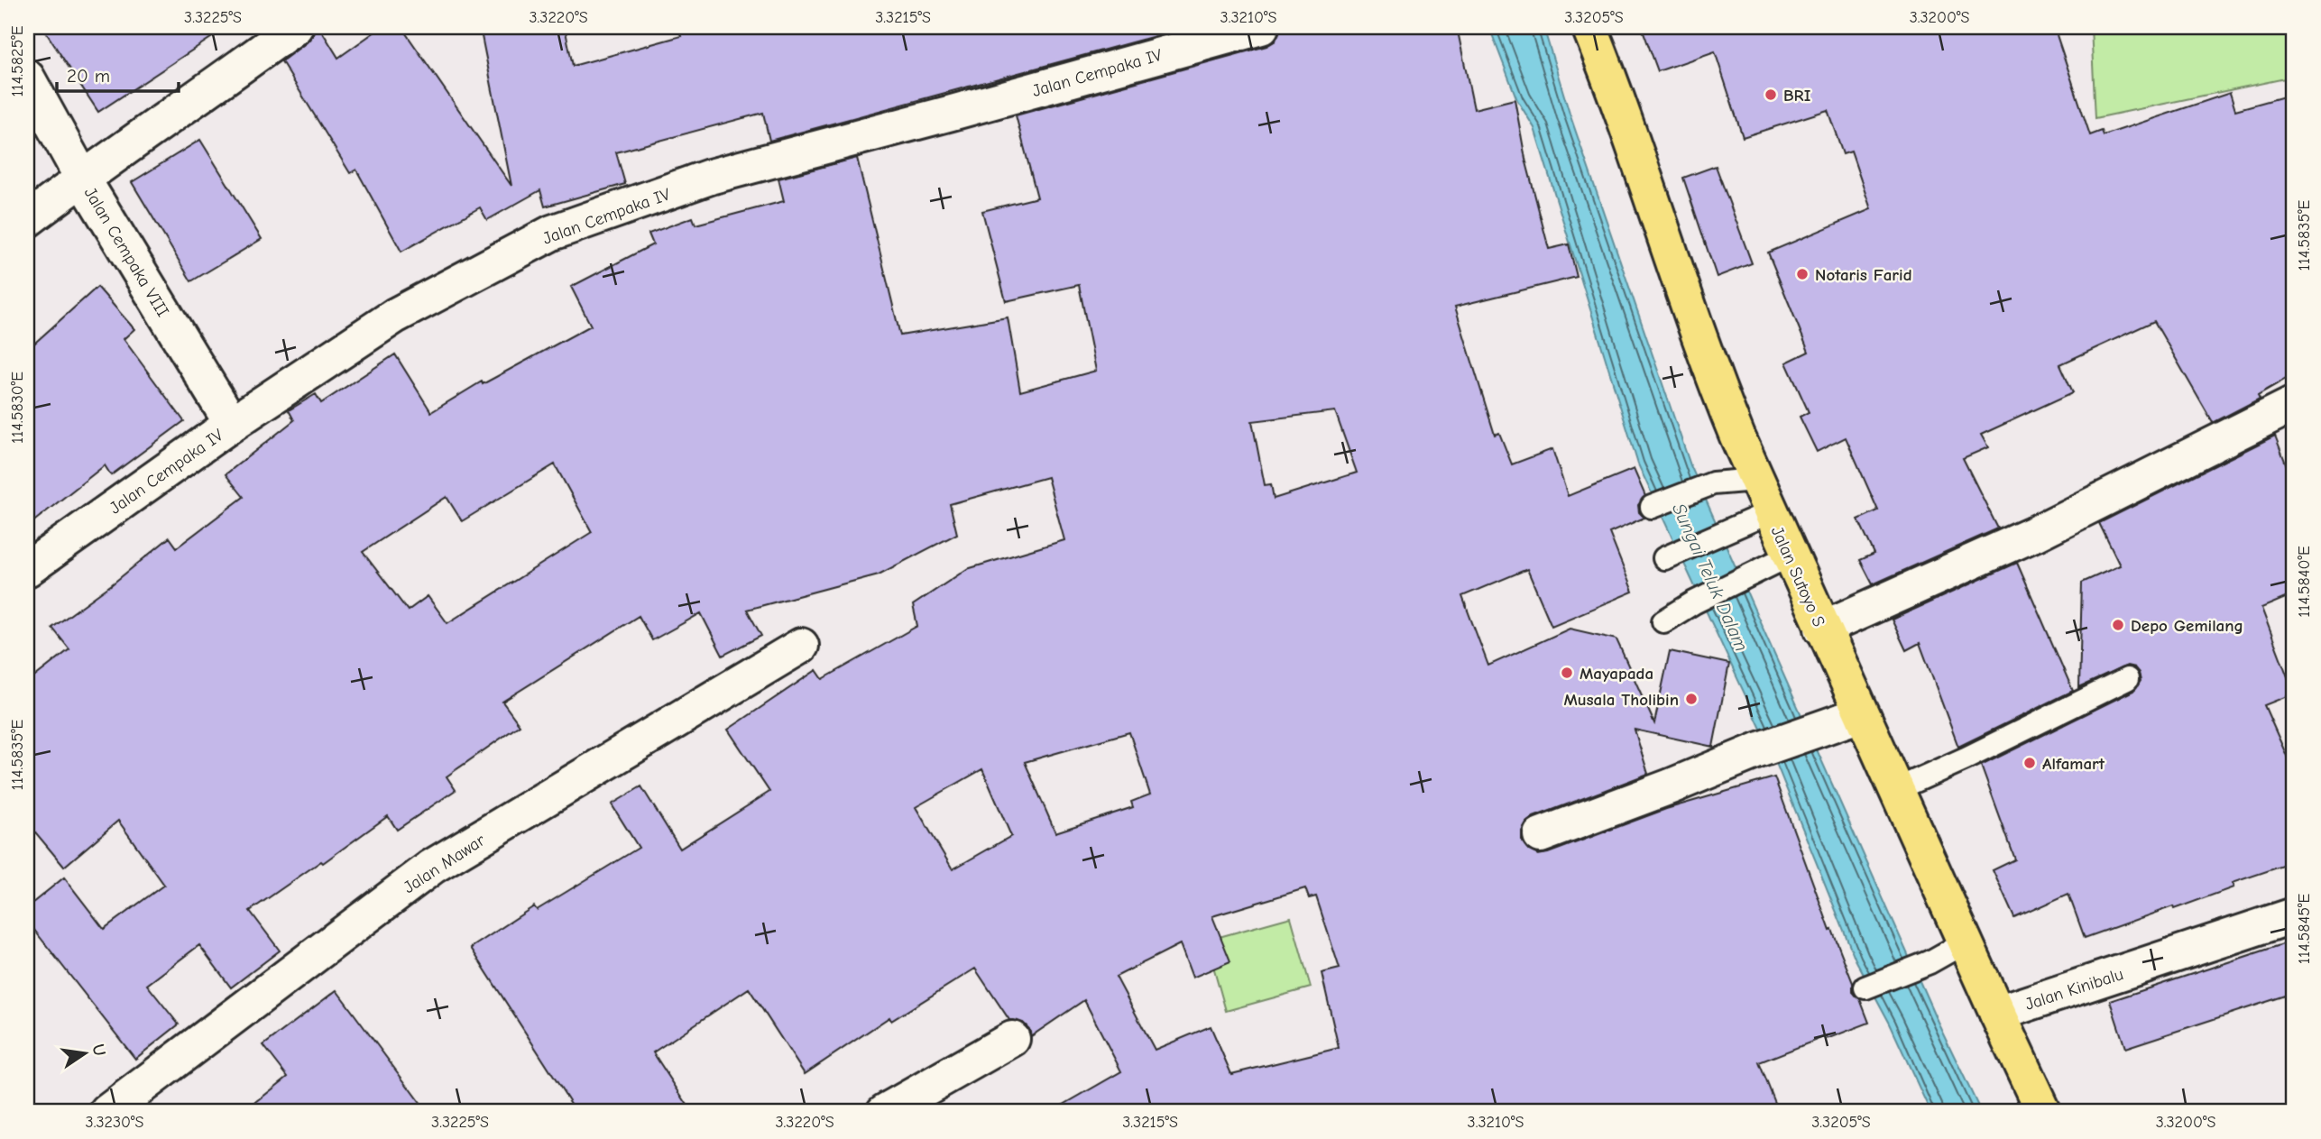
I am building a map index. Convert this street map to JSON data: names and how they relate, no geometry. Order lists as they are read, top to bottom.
{
  "streets": {
    "highway": ["Jalan Sutoyo S"],
    "street": [
      "Jalan Cempaka IV",
      "Jalan Cempaka VIII",
      "Jalan Mawar",
      "Jalan Kinibalu"
    ]
  },
  "crossings": [
    ["Jalan Cempaka IV", "Jalan Cempaka VIII"],
    ["Jalan Sutoyo S", "Jalan Kinibalu"]
  ],
  "water": ["Sungai Teluk Dalam"],
  "places": [
    "BRI",
    "Notaris Farid",
    "Depo Gemilang",
    "Mayapada",
    "Musala Tholibin",
    "Alfamart"
  ],
  "scale_bar": "20 m",
  "north": "right",
  "coordinates": [
    "3.3225°S",
    "3.3220°S",
    "3.3215°S",
    "3.3210°S",
    "3.3205°S",
    "3.3200°S",
    "114.5825°E",
    "114.5835°E",
    "114.5830°E",
    "114.5840°E",
    "114.5845°E",
    "3.3230°S"
  ]
}
